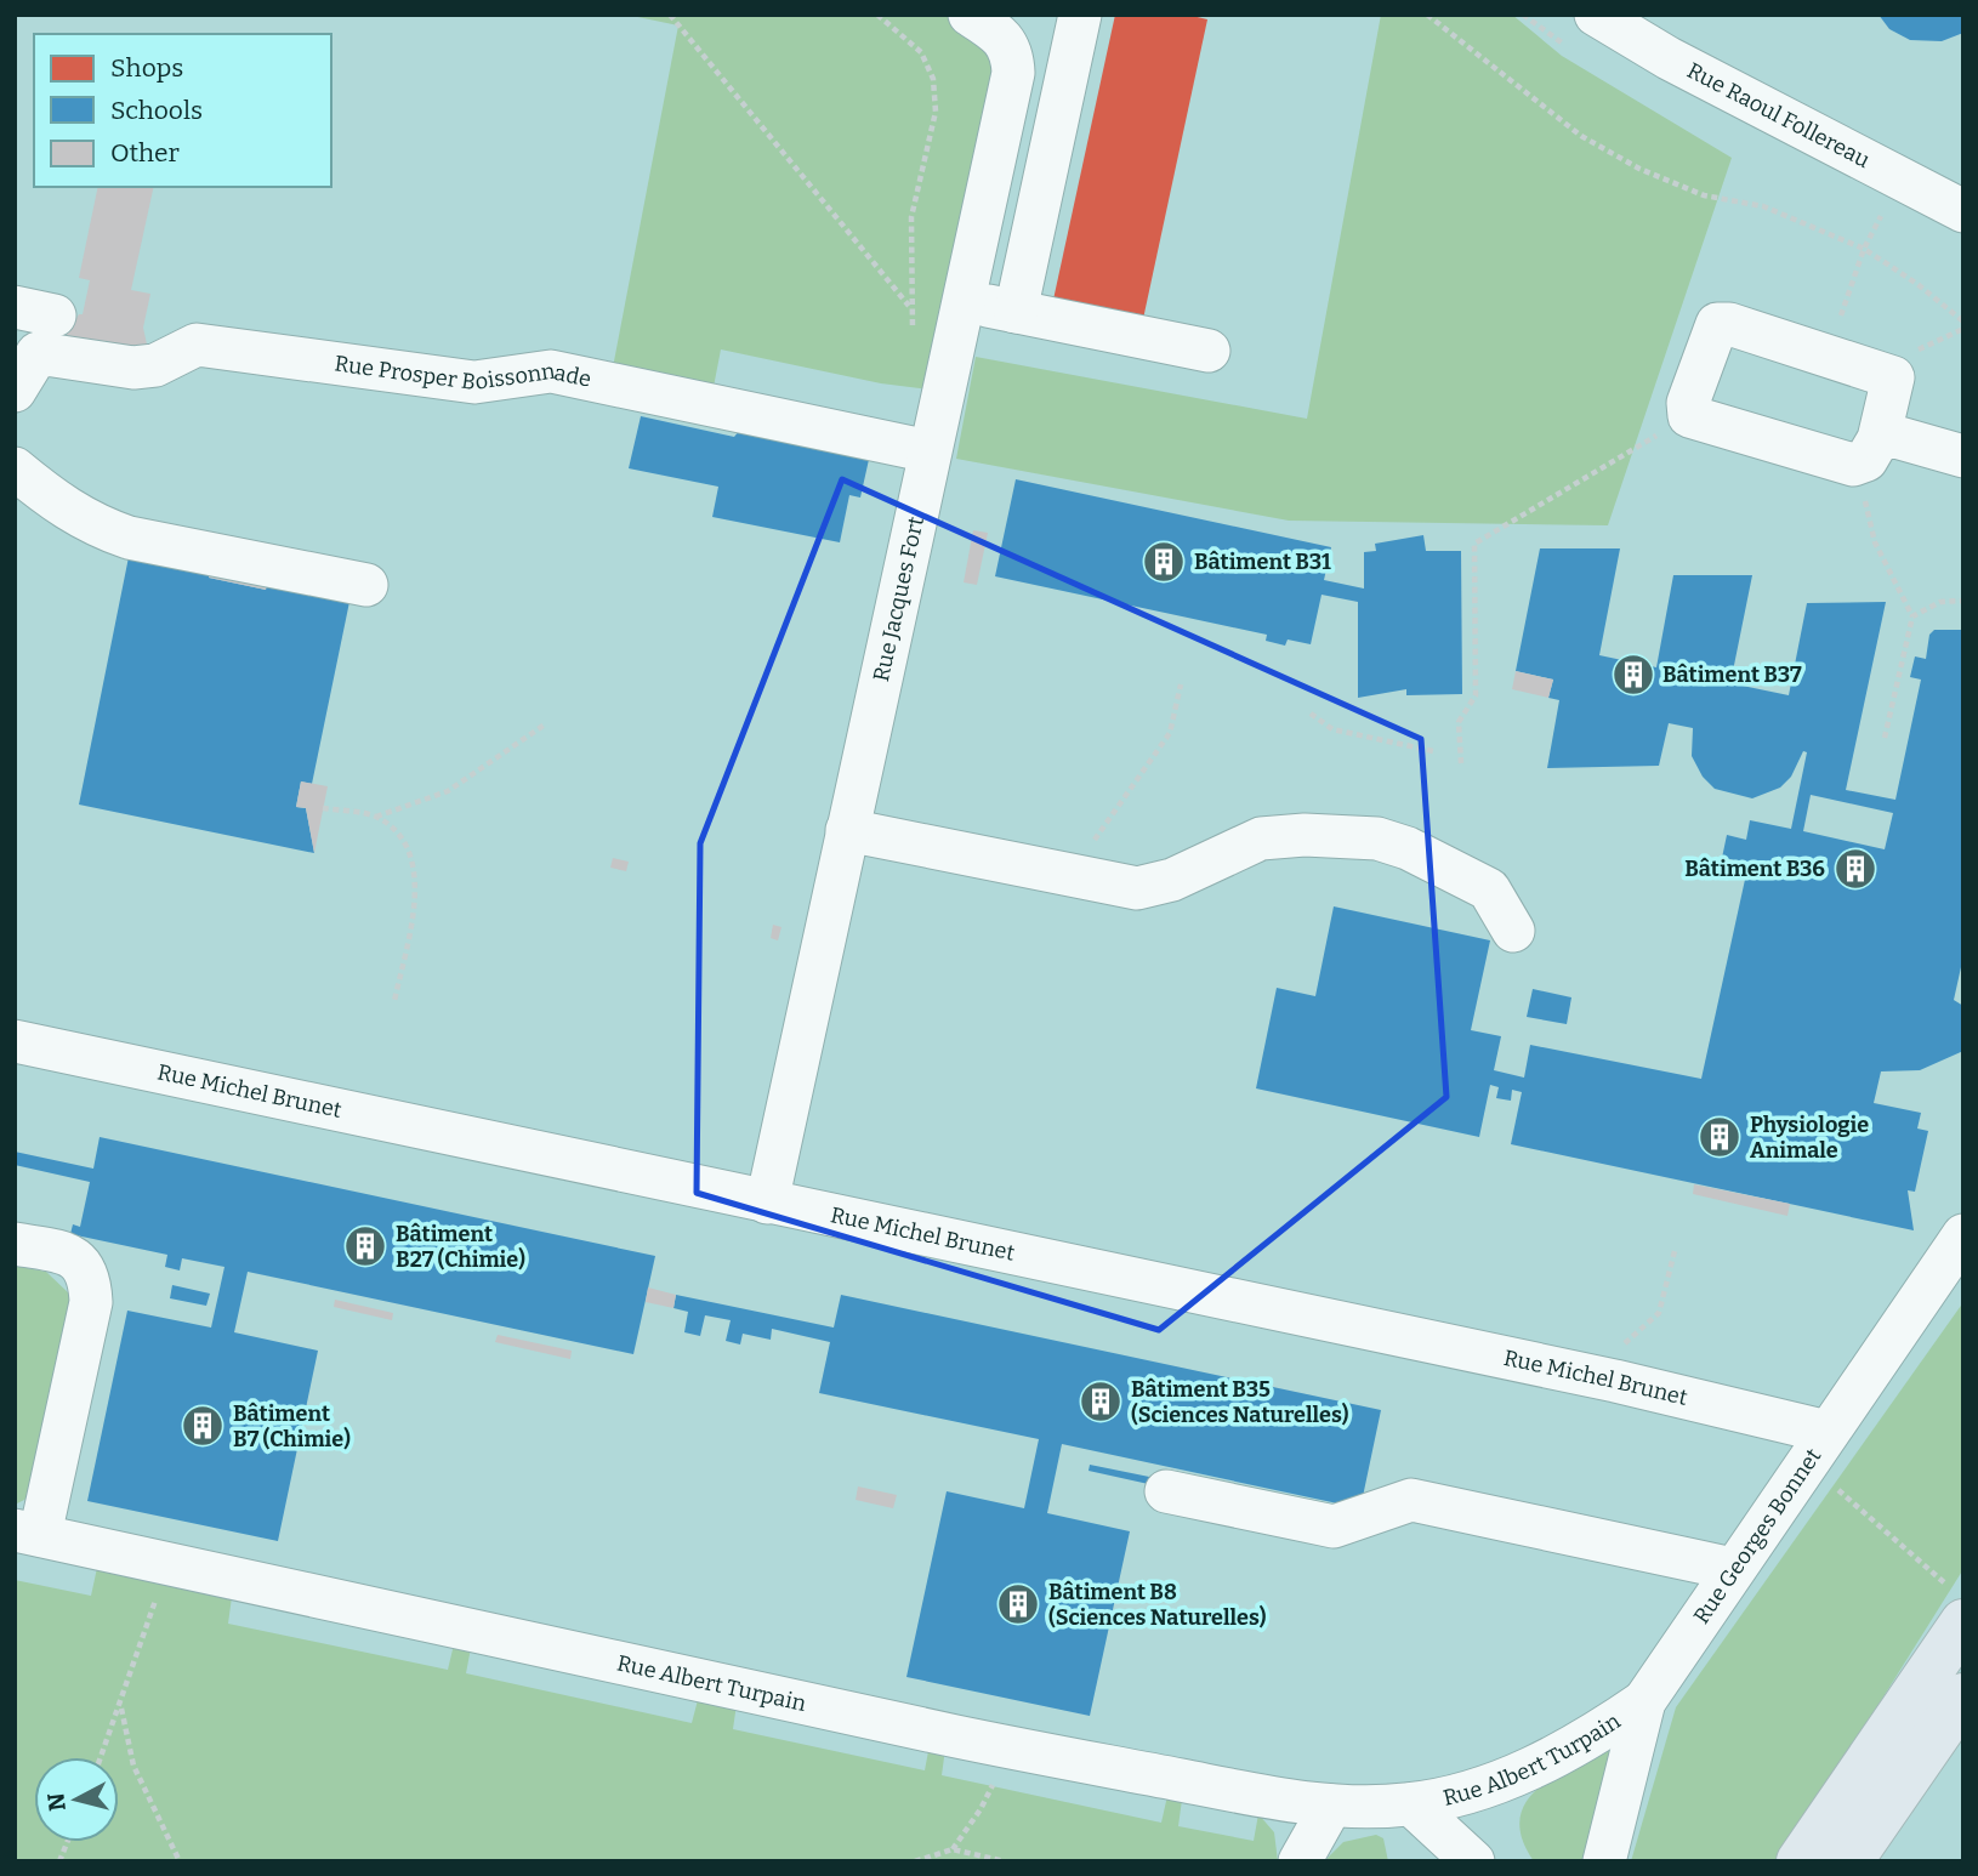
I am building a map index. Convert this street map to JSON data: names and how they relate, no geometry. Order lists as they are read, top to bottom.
{
  "streets": {
    "street": [
      "Rue Raoul Follereau",
      "Rue Prosper Boissonnade",
      "Rue Jacques Fort",
      "Rue Michel Brunet",
      "Rue Georges Bonnet",
      "Rue Albert Turpain"
    ]
  },
  "crossings": [
    ["Rue Prosper Boissonnade", "Rue Jacques Fort"],
    ["Rue Jacques Fort", "Rue Michel Brunet"],
    ["Rue Michel Brunet", "Rue Georges Bonnet"],
    ["Rue Georges Bonnet", "Rue Albert Turpain"]
  ],
  "places": {
    "building": [
      "Bâtiment B31",
      "Bâtiment B37",
      "Bâtiment B36",
      "Physiologie Animale",
      "Bâtiment B27 (Chimie)",
      "Bâtiment B35 (Sciences Naturelles)",
      "Bâtiment B7 (Chimie)",
      "Bâtiment B8 (Sciences Naturelles)"
    ]
  },
  "legend": ["Shops", "Schools", "Other"],
  "north": "left"
}
